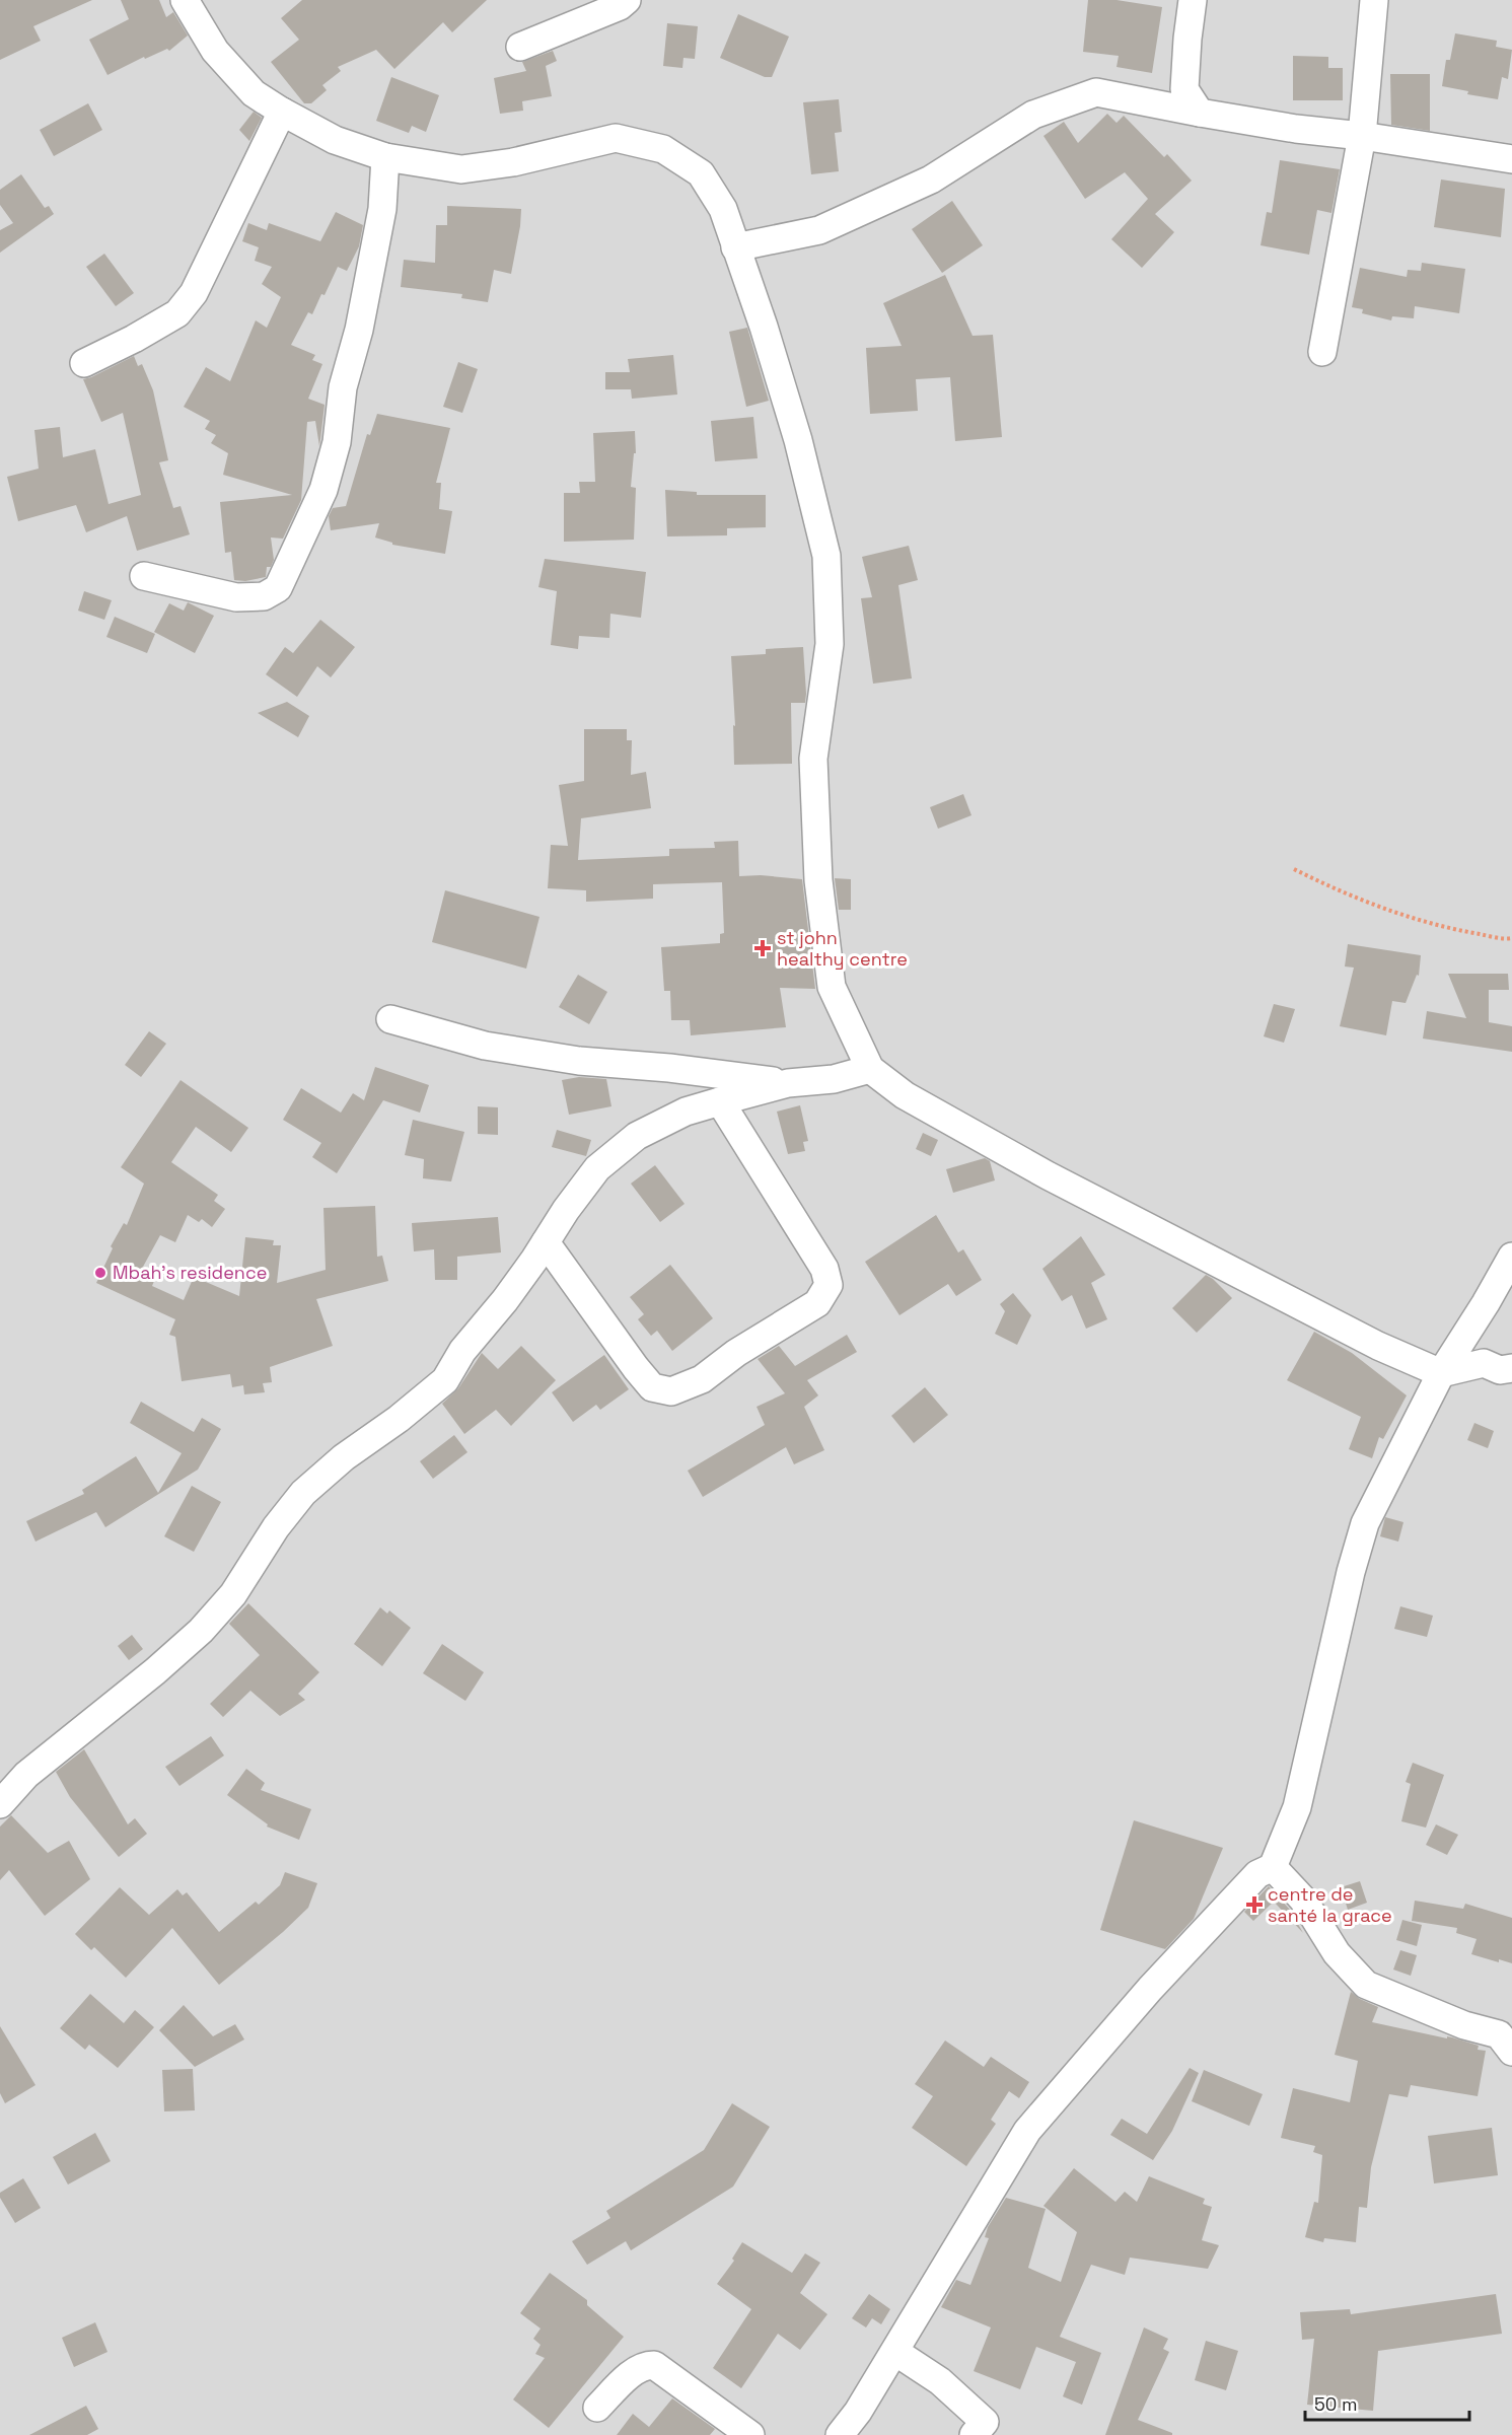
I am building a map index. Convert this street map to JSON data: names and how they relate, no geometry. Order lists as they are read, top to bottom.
{
  "places": {
    "health": ["st john healthy centre", "centre de santé la grace"],
    "other": ["Mbah's residence"]
  },
  "scale_bar": "50 m"
}
